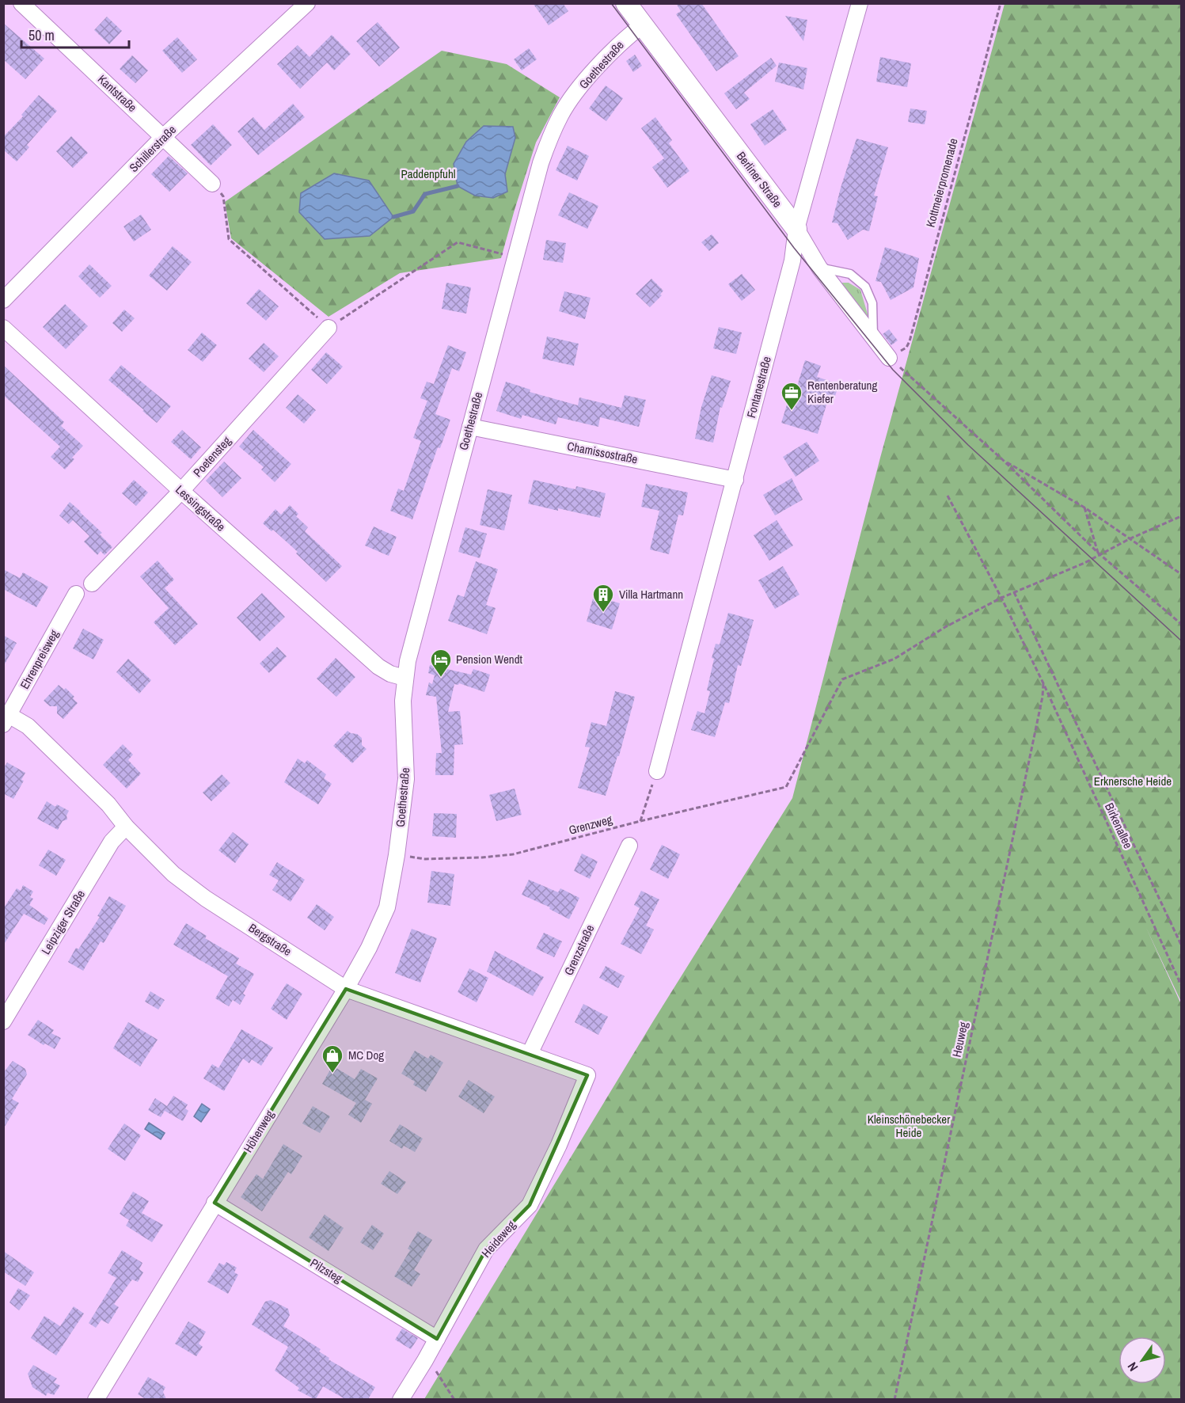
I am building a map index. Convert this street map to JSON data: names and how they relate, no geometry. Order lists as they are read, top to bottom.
{
  "streets": {
    "street": [
      "Goethestraße",
      "Kantstraße",
      "Schillerstraße",
      "Berliner Straße",
      "Fontanestraße",
      "Chamissostraße",
      "Poetensteg",
      "Lessingstraße",
      "Ehrenpreisweg",
      "Leipziger Straße",
      "Bergstraße",
      "Grenzstraße",
      "Höhenweg",
      "Heideweg",
      "Pilzsteg"
    ],
    "path": [
      "Kottmeierpromenade",
      "Grenzweg",
      "Birkenallee",
      "Heuweg"
    ]
  },
  "crossings": [
    ["Goethestraße", "Berliner Straße"],
    ["Goethestraße", "Chamissostraße"],
    ["Goethestraße", "Lessingstraße"],
    ["Goethestraße", "Grenzweg"],
    ["Goethestraße", "Höhenweg"],
    ["Kantstraße", "Schillerstraße"],
    ["Berliner Straße", "Kottmeierpromenade"],
    ["Berliner Straße", "Fontanestraße"],
    ["Fontanestraße", "Chamissostraße"],
    ["Poetensteg", "Lessingstraße"],
    ["Ehrenpreisweg", "Bergstraße"],
    ["Grenzweg", "Birkenallee"],
    ["Grenzweg", "Höhenweg"],
    ["Birkenallee", "Heuweg"],
    ["Leipziger Straße", "Bergstraße"],
    ["Bergstraße", "Grenzstraße"],
    ["Bergstraße", "Höhenweg"],
    ["Bergstraße", "Heideweg"],
    ["Höhenweg", "Pilzsteg"],
    ["Heideweg", "Pilzsteg"]
  ],
  "parks": ["Paddenpfuhl", "Erknersche Heide", "Kleinschönebecker Heide"],
  "places": {
    "office": ["Rentenberatung Kiefer"],
    "building": ["Villa Hartmann"],
    "hotel": ["Pension Wendt"],
    "shop": ["MC Dog"]
  },
  "scale_bar": "50 m",
  "north": "bottom left"
}
